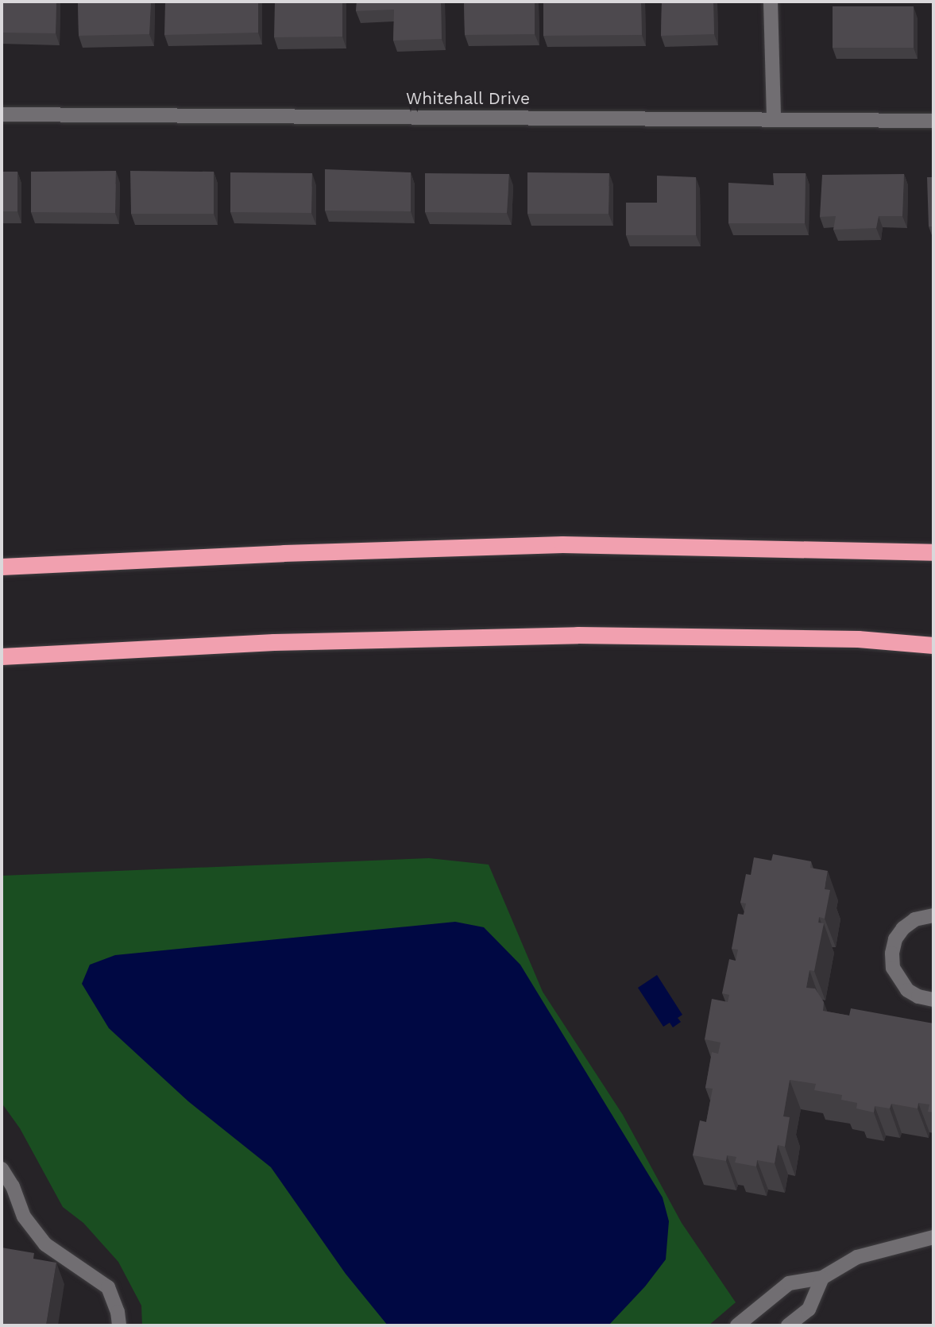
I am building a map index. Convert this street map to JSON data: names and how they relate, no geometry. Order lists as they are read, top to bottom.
{
  "streets": {
    "street": ["Whitehall Drive"]
  }
}
